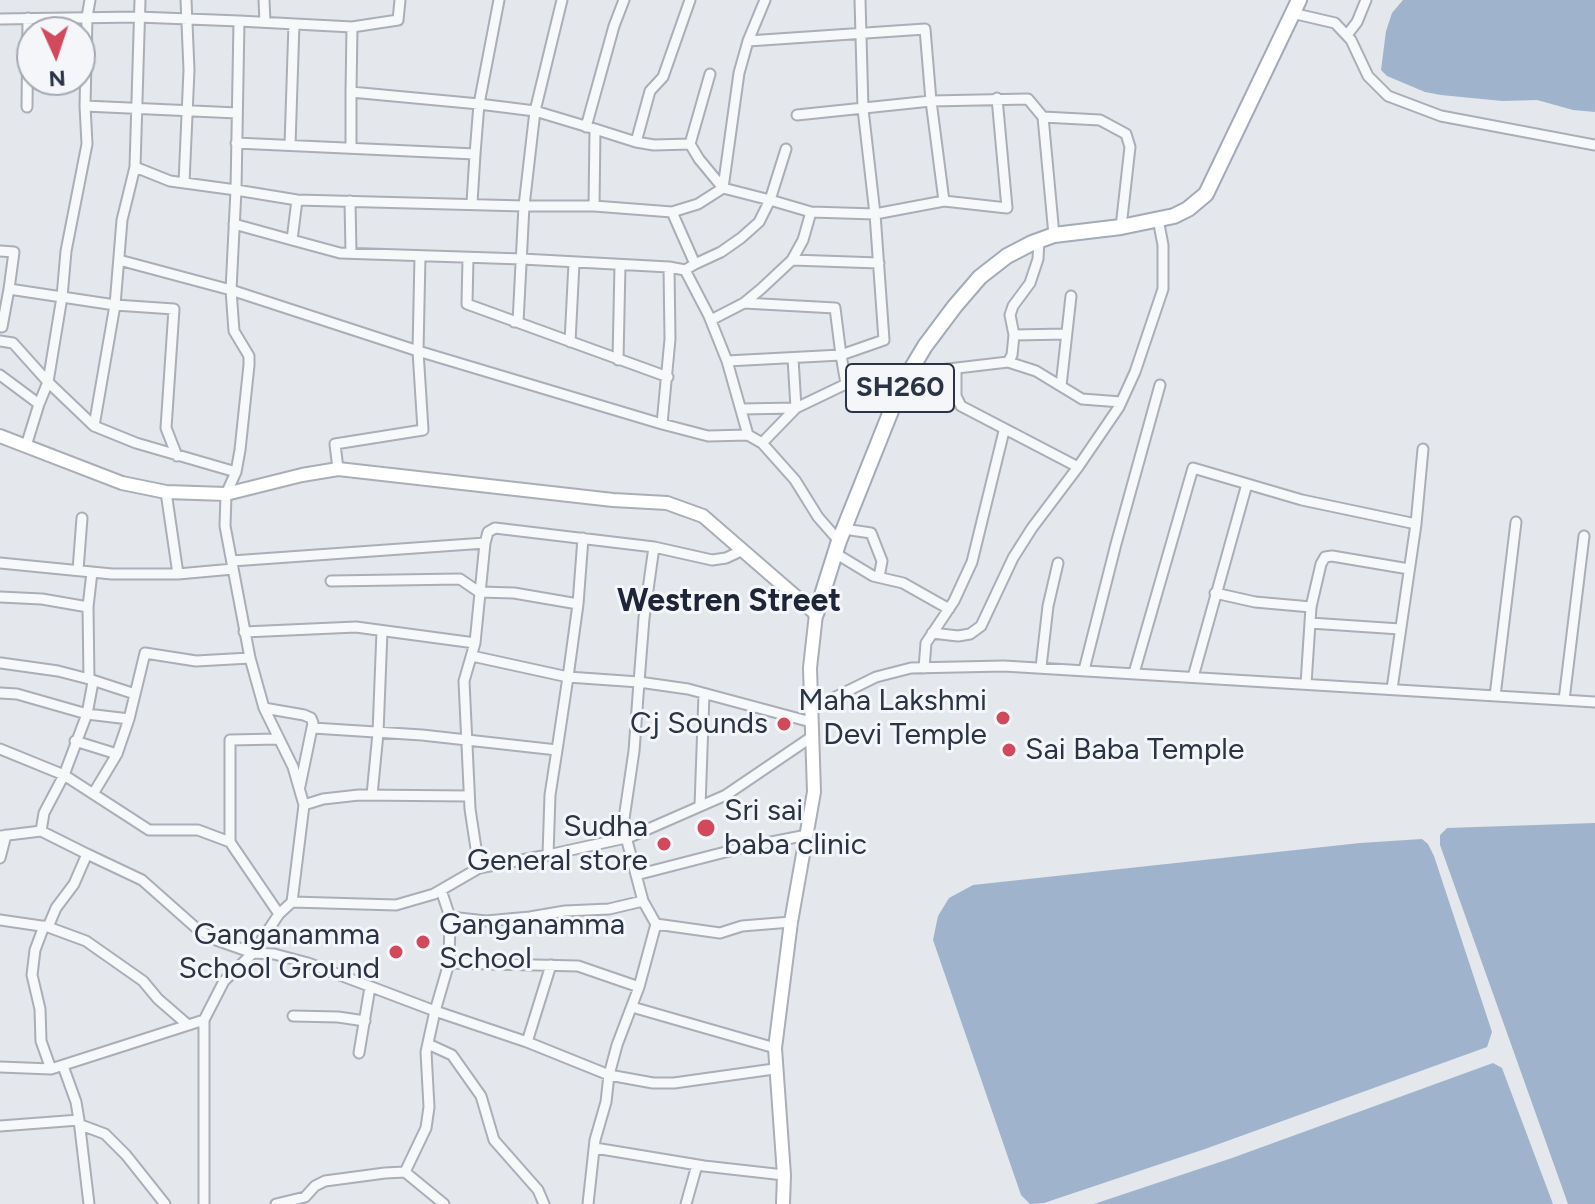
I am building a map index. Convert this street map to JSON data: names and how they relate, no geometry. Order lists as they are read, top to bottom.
{
  "streets": {
    "main road": ["SH260"]
  },
  "districts": ["Westren Street"],
  "places": [
    "Maha Lakshmi Devi Temple",
    "Cj Sounds",
    "Sai Baba Temple",
    "Sri sai baba clinic",
    "Sudha General store",
    "Ganganamma School",
    "Ganganamma School Ground"
  ],
  "north": "bottom"
}
